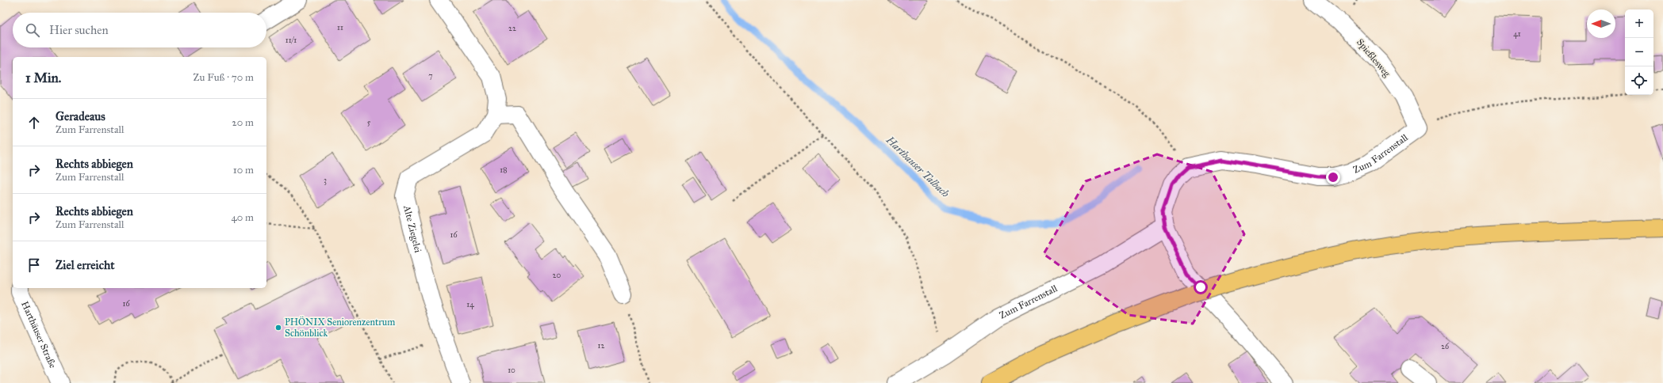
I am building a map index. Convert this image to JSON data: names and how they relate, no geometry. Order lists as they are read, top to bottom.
{
  "streets": {
    "street": [
      "Spießlesweg",
      "Zum Farrenstall",
      "Alte Ziegelei",
      "Harthäuser Straße"
    ]
  },
  "crossings": [
    ["Spießlesweg", "Zum Farrenstall"]
  ],
  "water": ["Harthauser Talbach"],
  "places": ["PHÖNIX Seniorenzentrum Schönblick"],
  "house_numbers": [
    "11",
    "22",
    "41",
    "11/1",
    "7",
    "5",
    "18",
    "3",
    "16",
    "20",
    "16",
    "14",
    "12",
    "26",
    "10"
  ],
  "north": "left",
  "page": {
    "map_buttons": ["+", "−"],
    "search": "Hier suchen",
    "heading": ["1 Min.", "Zu Fuß · 70 m"],
    "list": [
      ["Geradeaus", "Zum Farrenstall", "20 m"],
      ["Rechts abbiegen", "Zum Farrenstall", "10 m"],
      ["Rechts abbiegen", "Zum Farrenstall", "40 m"],
      "Ziel erreicht"
    ]
  }
}
